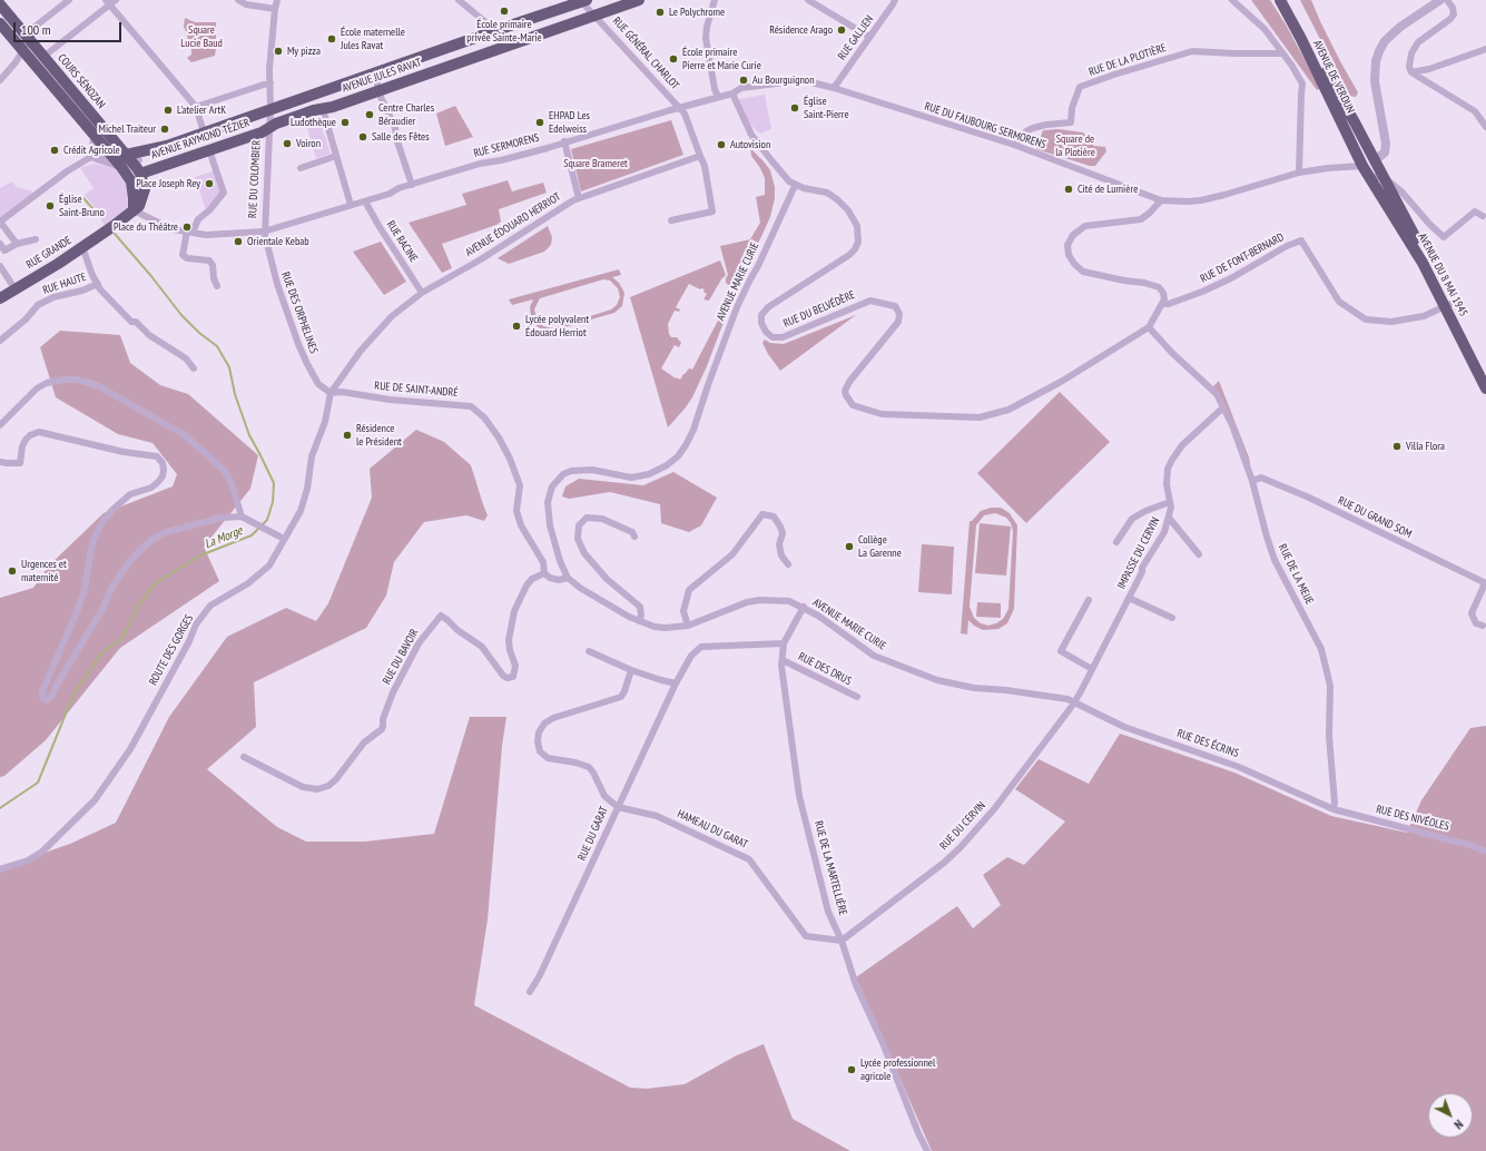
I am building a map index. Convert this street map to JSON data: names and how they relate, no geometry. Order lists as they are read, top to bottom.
{
  "streets": {
    "main road": [
      "AVENUE JULES RAVAT",
      "AVENUE DE VERDUN",
      "COURS SÉNOZAN",
      "AVENUE RAYMOND TÉZIER",
      "RUE GRANDE",
      "AVENUE DU 8 MAI 1945"
    ],
    "street": [
      "RUE GALLIEN",
      "RUE GÉNÉRAL CHARLOT",
      "RUE DE LA PLOTIÈRE",
      "RUE DU FAUBOURG SERMORENS",
      "RUE SERMORENS",
      "RUE DU COLOMBIER",
      "AVENUE ÉDOUARD HERRIOT",
      "RUE RACINE",
      "RUE DE FONT-BERNARD",
      "AVENUE MARIE CURIE",
      "RUE HAUTE",
      "RUE DU BELVÉDÈRE",
      "RUE DES ORPHELINES",
      "RUE DE SAINT-ANDRÉ",
      "RUE DU GRAND SOM",
      "IMPASSE DU CERVIN",
      "RUE DE LA MEIJE",
      "ROUTE DES GORGES",
      "RUE DU BAVOIR",
      "RUE DES DRUS",
      "RUE DES ÉCRINS",
      "RUE DES NIVÉOLES",
      "RUE DU CERVIN",
      "HAMEAU DU GARAT",
      "RUE DU GARAT",
      "RUE DE LA MARTELLIÈRE"
    ]
  },
  "crossings": [
    ["RUE GALLIEN", "RUE DU FAUBOURG SERMORENS"],
    ["RUE GALLIEN", "RUE SERMORENS"],
    ["RUE GÉNÉRAL CHARLOT", "AVENUE JULES RAVAT"],
    ["RUE GÉNÉRAL CHARLOT", "RUE SERMORENS"],
    ["RUE DE LA PLOTIÈRE", "RUE DU FAUBOURG SERMORENS"],
    ["AVENUE JULES RAVAT", "AVENUE RAYMOND TÉZIER"],
    ["AVENUE JULES RAVAT", "RUE DU COLOMBIER"],
    ["AVENUE DE VERDUN", "RUE DU FAUBOURG SERMORENS"],
    ["AVENUE DE VERDUN", "AVENUE DU 8 MAI 1945"],
    ["COURS SÉNOZAN", "AVENUE RAYMOND TÉZIER"],
    ["RUE DU FAUBOURG SERMORENS", "RUE SERMORENS"],
    ["RUE DU FAUBOURG SERMORENS", "AVENUE DU 8 MAI 1945"],
    ["AVENUE RAYMOND TÉZIER", "RUE DU COLOMBIER"],
    ["RUE SERMORENS", "RUE DU COLOMBIER"],
    ["RUE SERMORENS", "RUE RACINE"],
    ["RUE SERMORENS", "RUE GRANDE"],
    ["RUE SERMORENS", "RUE DU BELVÉDÈRE"],
    ["RUE SERMORENS", "RUE DES ORPHELINES"],
    ["RUE DU COLOMBIER", "RUE DES ORPHELINES"],
    ["AVENUE ÉDOUARD HERRIOT", "RUE RACINE"],
    ["AVENUE ÉDOUARD HERRIOT", "RUE DES ORPHELINES"],
    ["AVENUE ÉDOUARD HERRIOT", "RUE DE SAINT-ANDRÉ"],
    ["AVENUE ÉDOUARD HERRIOT", "ROUTE DES GORGES"],
    ["RUE DE FONT-BERNARD", "AVENUE DU 8 MAI 1945"],
    ["AVENUE MARIE CURIE", "RUE DU BELVÉDÈRE"],
    ["AVENUE MARIE CURIE", "IMPASSE DU CERVIN"],
    ["AVENUE MARIE CURIE", "RUE DES ÉCRINS"],
    ["AVENUE MARIE CURIE", "RUE DU CERVIN"],
    ["AVENUE MARIE CURIE", "RUE DE LA MARTELLIÈRE"],
    ["RUE DU BELVÉDÈRE", "RUE DE LA MEIJE"],
    ["RUE DES ORPHELINES", "RUE DE SAINT-ANDRÉ"],
    ["RUE DES ORPHELINES", "ROUTE DES GORGES"],
    ["RUE DE SAINT-ANDRÉ", "ROUTE DES GORGES"],
    ["RUE DE SAINT-ANDRÉ", "RUE DU BAVOIR"],
    ["RUE DU GRAND SOM", "RUE DE LA MEIJE"],
    ["IMPASSE DU CERVIN", "RUE DE LA MEIJE"],
    ["IMPASSE DU CERVIN", "RUE DES ÉCRINS"],
    ["IMPASSE DU CERVIN", "RUE DU CERVIN"],
    ["RUE DE LA MEIJE", "RUE DES ÉCRINS"],
    ["RUE DE LA MEIJE", "RUE DES NIVÉOLES"],
    ["RUE DES DRUS", "RUE DE LA MARTELLIÈRE"],
    ["RUE DES ÉCRINS", "RUE DES NIVÉOLES"],
    ["RUE DES ÉCRINS", "RUE DU CERVIN"],
    ["RUE DU CERVIN", "HAMEAU DU GARAT"],
    ["RUE DU CERVIN", "RUE DE LA MARTELLIÈRE"],
    ["HAMEAU DU GARAT", "RUE DU GARAT"],
    ["HAMEAU DU GARAT", "RUE DE LA MARTELLIÈRE"],
    ["RUE DU GARAT", "RUE DE LA MARTELLIÈRE"]
  ],
  "water": ["La Morge"],
  "parks": ["Square Lucie Baud", "Square de la Plotière", "Square Brameret"],
  "places": [
    "École primaire privée Sainte-Marie",
    "Le Polychrome",
    "Résidence Arago",
    "École maternelle Jules Ravat",
    "My pizza",
    "École primaire Pierre et Marie Curie",
    "Au Bourguignon",
    "Église Saint-Pierre",
    "L'atelier ArtK",
    "Centre Charles Béraudier",
    "Ludothèque",
    "EHPAD Les Edelweiss",
    "Michel Traiteur",
    "Salle des Fêtes",
    "Voiron",
    "Autovision",
    "Crédit Agricole",
    "Place Joseph Rey",
    "Cité de Lumière",
    "Église Saint-Bruno",
    "Place du Théâtre",
    "Orientale Kebab",
    "Lycée polyvalent Édouard Herriot",
    "Résidence le Président",
    "Villa Flora",
    "Collège La Garenne",
    "Urgences et maternité",
    "Lycée professionnel agricole"
  ],
  "scale_bar": "100 m",
  "north": "bottom right"
}
